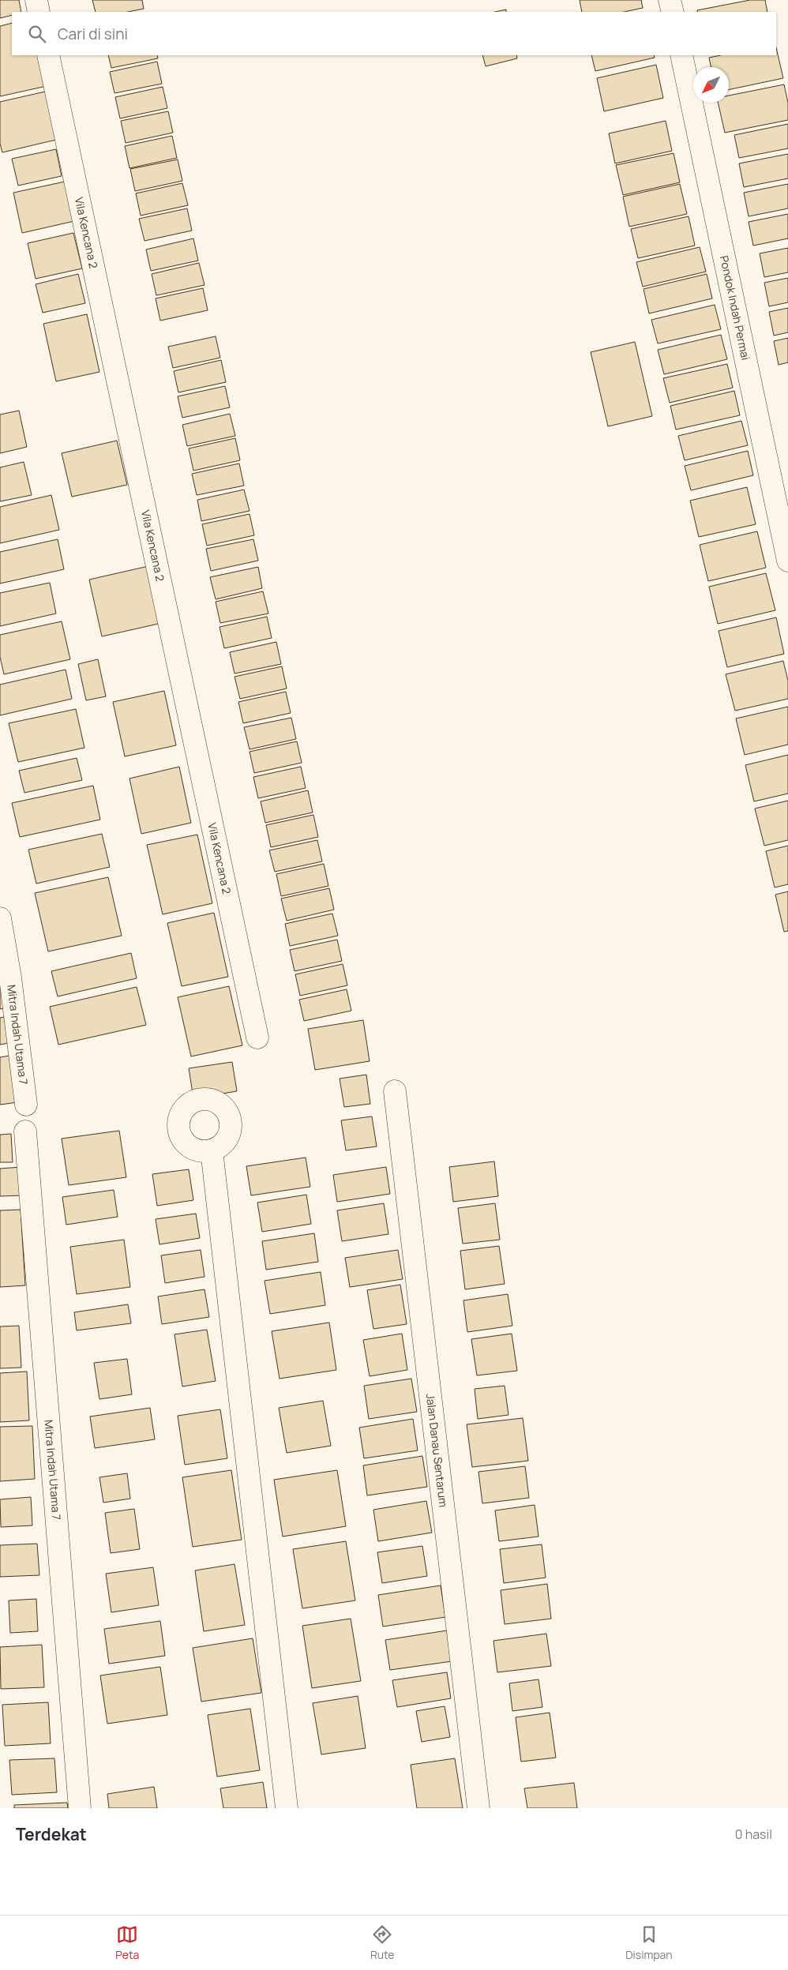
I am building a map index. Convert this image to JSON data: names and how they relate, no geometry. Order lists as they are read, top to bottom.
{
  "streets": {
    "street": [
      "Vila Kencana 2",
      "Pondok Indah Permai",
      "Mitra Indah Utama 7",
      "Jalan Danau Sentarum"
    ]
  },
  "north": "bottom left",
  "page": {
    "search": "Cari di sini",
    "heading": ["Terdekat", "0 hasil"],
    "nav": ["Peta", "Rute", "Disimpan"]
  }
}
